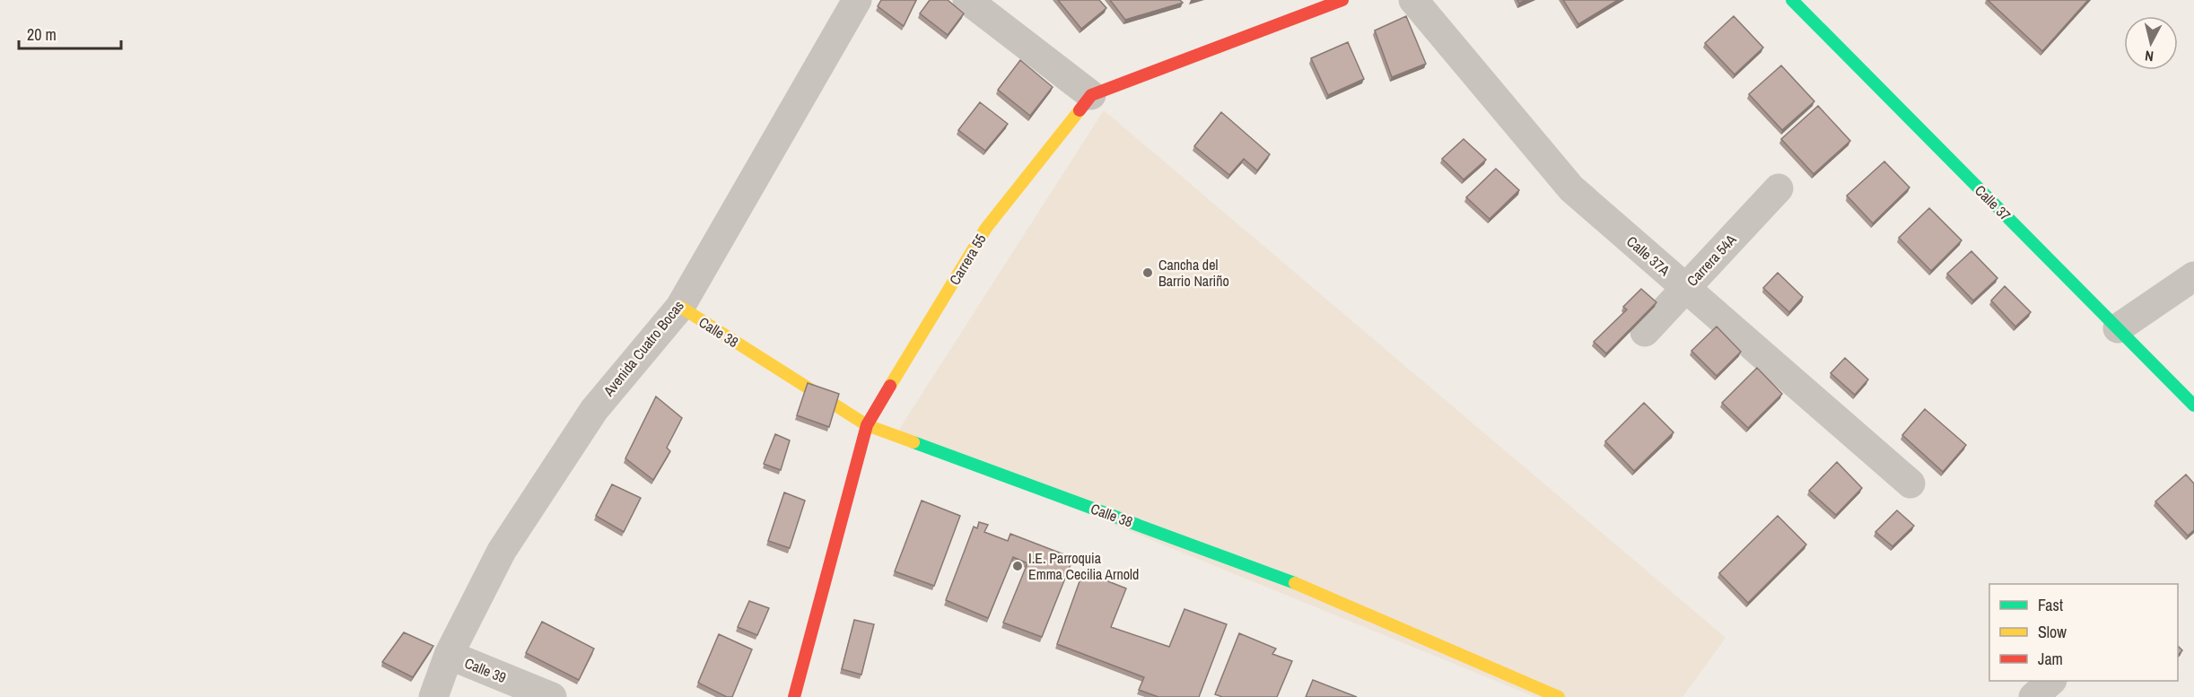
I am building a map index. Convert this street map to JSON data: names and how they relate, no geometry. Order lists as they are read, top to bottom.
{
  "streets": {
    "street": [
      "Calle 37",
      "Calle 37A",
      "Carrera 55",
      "Carrera 54A",
      "Calle 38",
      "Avenida Cuatro Bocas",
      "Calle 39"
    ]
  },
  "crossings": [
    ["Calle 37A", "Carrera 54A"],
    ["Carrera 55", "Calle 38"],
    ["Calle 38", "Avenida Cuatro Bocas"],
    ["Avenida Cuatro Bocas", "Calle 39"]
  ],
  "places": ["Cancha del Barrio Nariño", "I.E. Parroquia Emma Cecilia Arnold"],
  "legend": ["Fast", "Slow", "Jam"],
  "scale_bar": "20 m",
  "north": "bottom"
}
